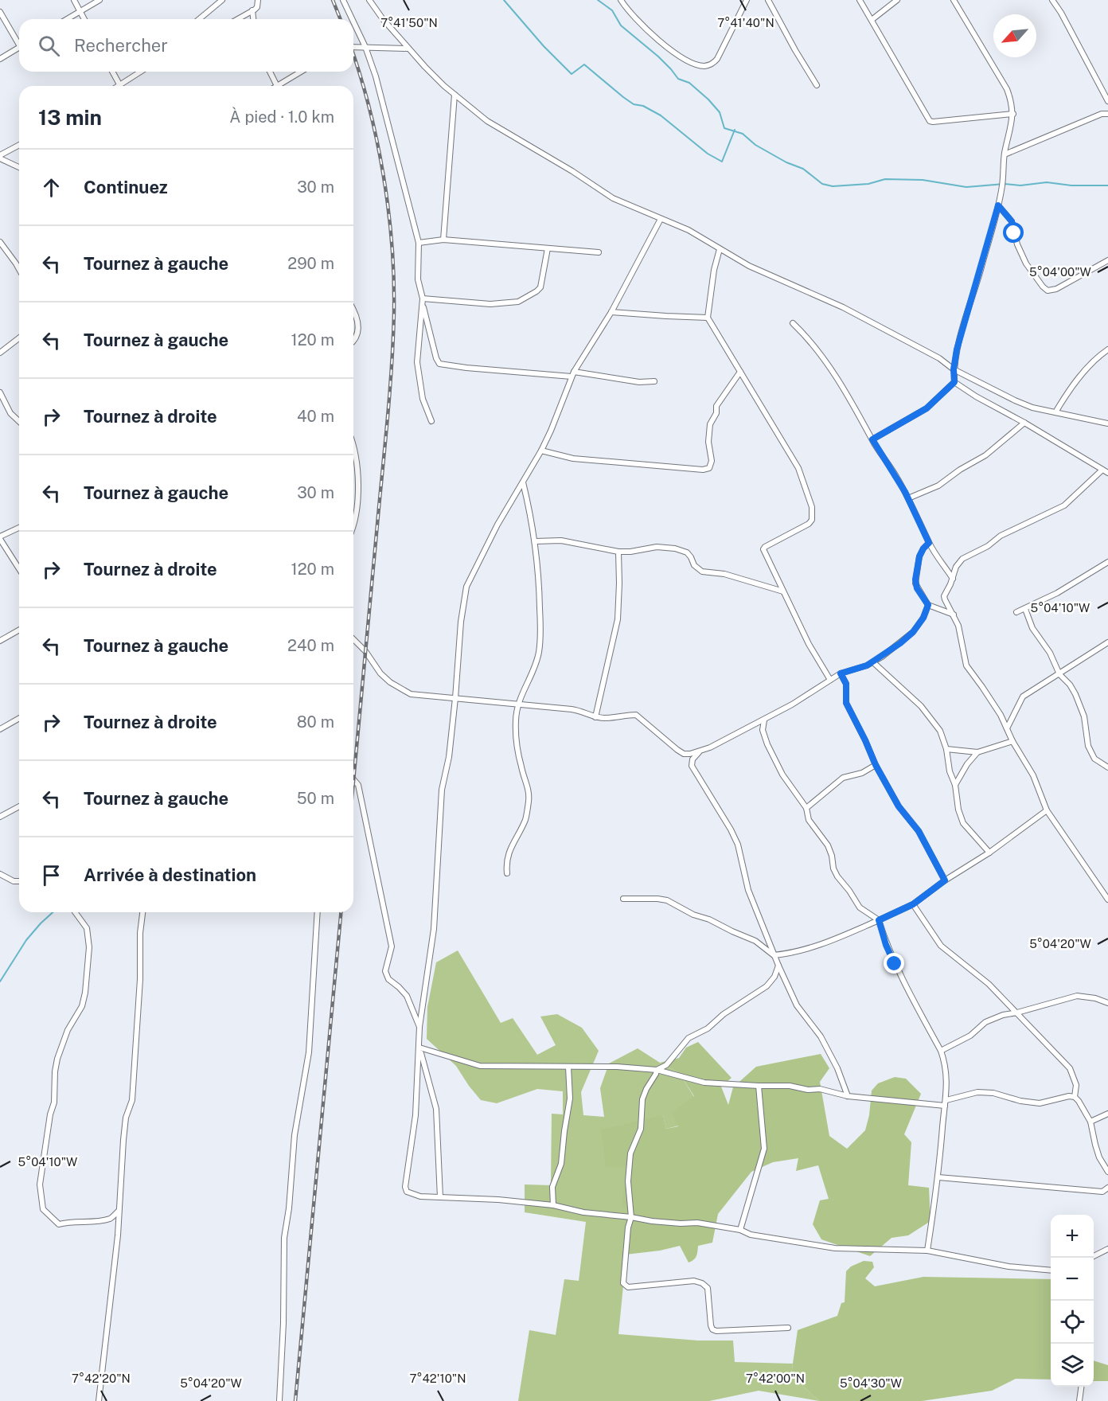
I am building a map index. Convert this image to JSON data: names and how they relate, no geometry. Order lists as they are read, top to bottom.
{
  "north": "bottom left",
  "page": {
    "search": "Rechercher",
    "heading": ["13 min", "À pied · 1.0 km"],
    "list": [
      ["Continuez", "30 m"],
      ["Tournez à gauche", "290 m"],
      ["Tournez à gauche", "120 m"],
      ["Tournez à droite", "40 m"],
      ["Tournez à gauche", "30 m"],
      ["Tournez à droite", "120 m"],
      ["Tournez à gauche", "240 m"],
      ["Tournez à droite", "80 m"],
      ["Tournez à gauche", "50 m"],
      "Arrivée à destination"
    ],
    "map_buttons": ["+", "−"]
  },
  "coordinates": [
    "7°41'50\"N",
    "7°41'40\"N",
    "5°04'00\"W",
    "5°04'10\"W",
    "5°04'20\"W",
    "7°42'20\"N",
    "7°42'10\"N",
    "7°42'00\"N",
    "5°04'30\"W"
  ]
}
